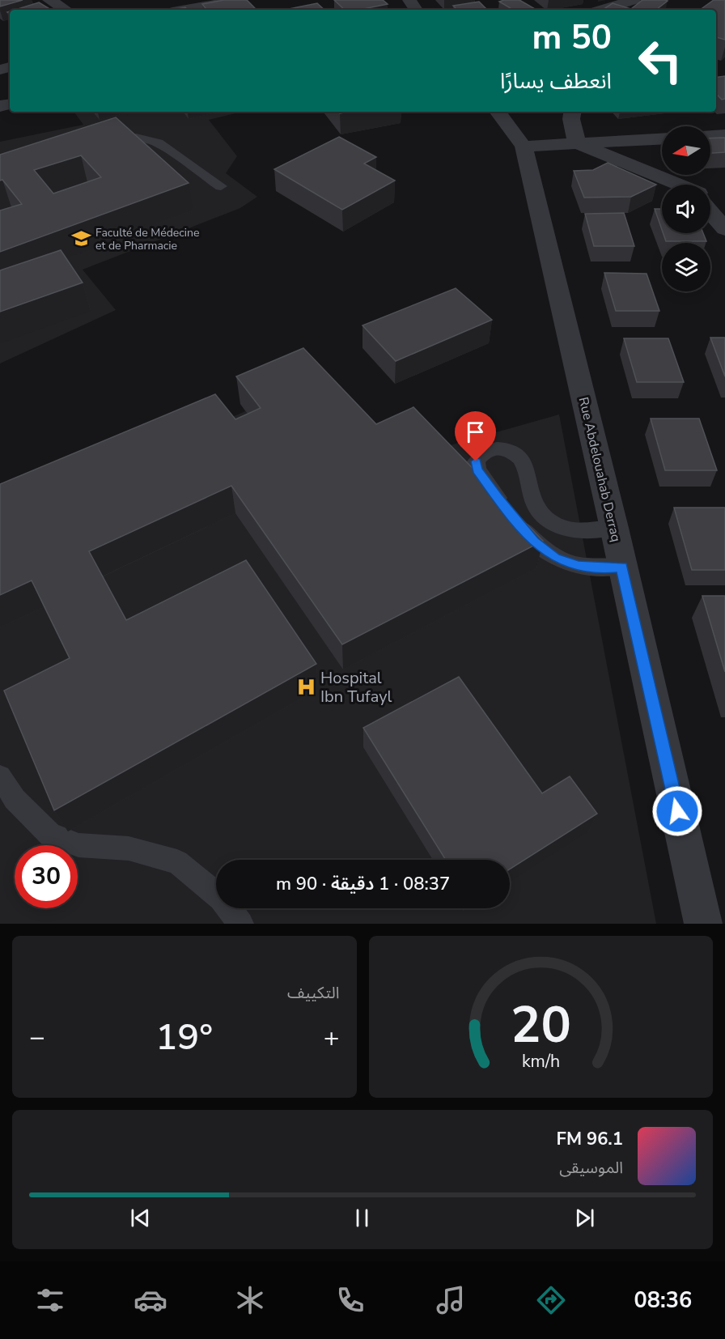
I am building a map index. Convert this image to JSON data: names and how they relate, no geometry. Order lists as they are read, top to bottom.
{
  "streets": {
    "street": ["Rue Abdelouahab Derraq"]
  },
  "places": {
    "school or university": ["Faculté de Médecine et de Pharmacie"],
    "hospital": ["Hospital Ibn Tufayl"]
  },
  "north": "left",
  "page": {
    "turn": ["50 m", "انعطف يسارًا"],
    "limit": "30",
    "trip": "08:37 · 1 دقيقة · 90 m",
    "tile": "التكييف",
    "heat": ["−", "19°", "+"],
    "song": ["96.1 FM", "الموسيقى"],
    "tabs": "08:36",
    "gauge": ["20", "km/h"]
  }
}
